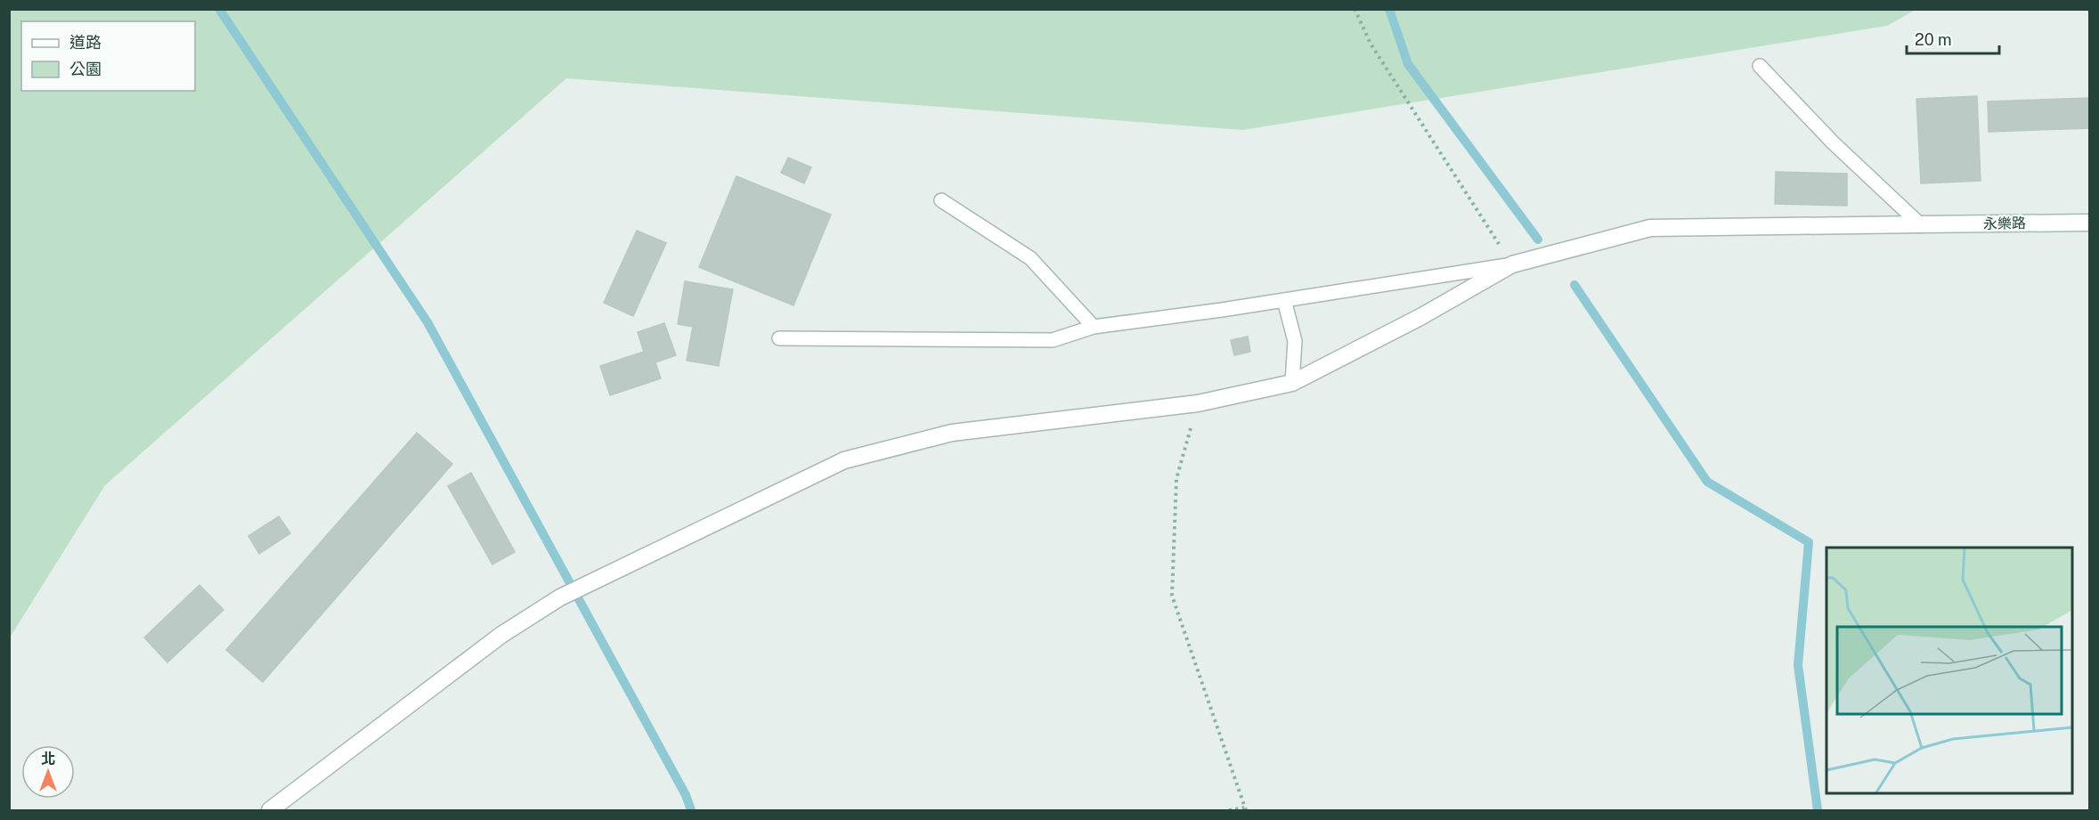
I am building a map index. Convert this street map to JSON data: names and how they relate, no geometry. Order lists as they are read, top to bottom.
{
  "streets": {
    "street": ["永樂路"]
  },
  "legend": ["道路", "公園"],
  "scale_bar": "20 m",
  "north": "top"
}
